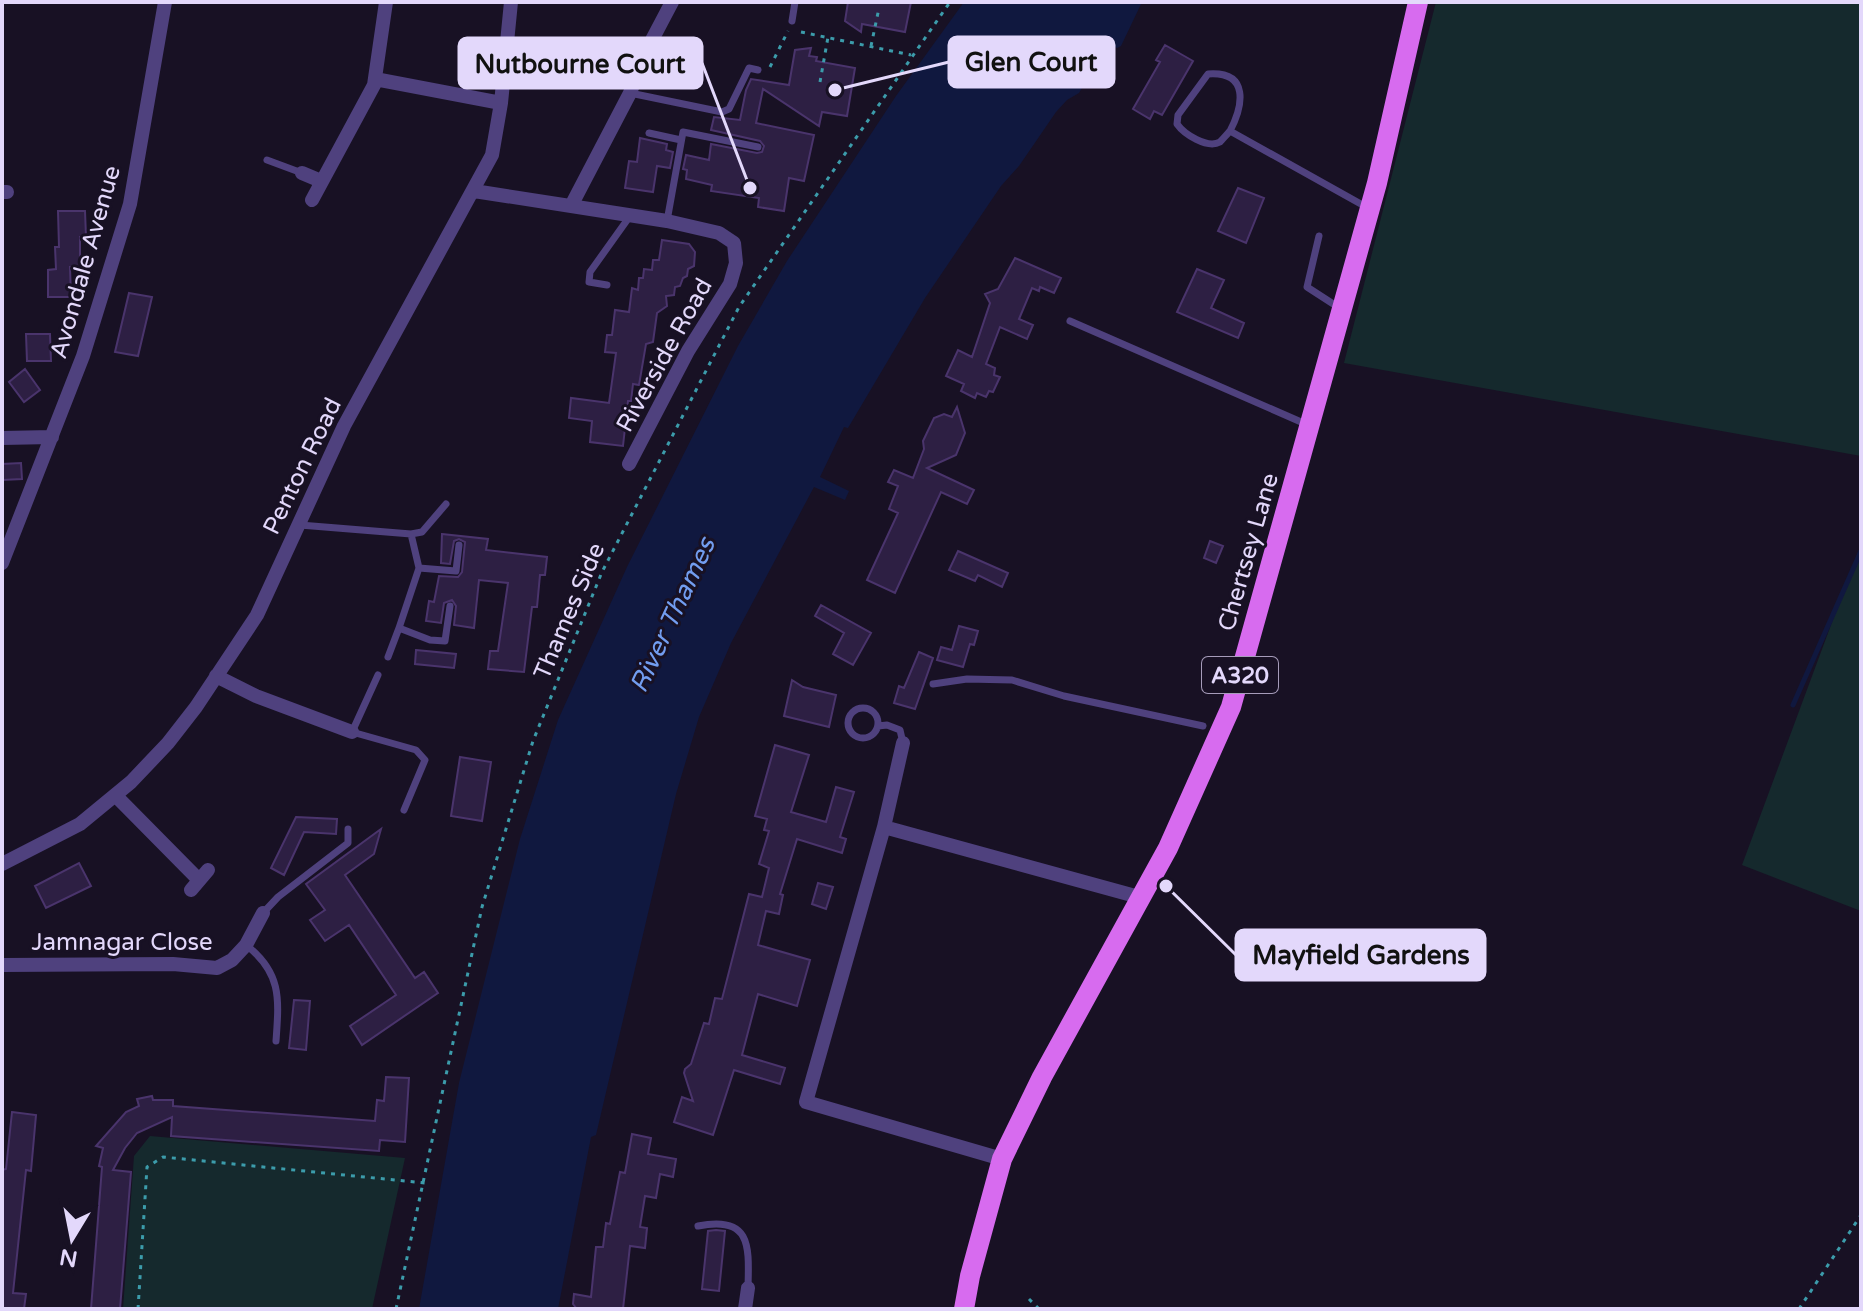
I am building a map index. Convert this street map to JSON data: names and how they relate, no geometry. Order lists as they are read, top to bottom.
{
  "streets": {
    "main road": ["Chertsey Lane", "A320"],
    "street": [
      "Avondale Avenue",
      "Riverside Road",
      "Penton Road",
      "Jamnagar Close"
    ],
    "path": ["Thames Side"]
  },
  "crossings": [
    ["Riverside Road", "Penton Road"]
  ],
  "water": ["River Thames"],
  "places": ["Glen Court", "Nutbourne Court", "Mayfield Gardens"],
  "north": "bottom"
}
